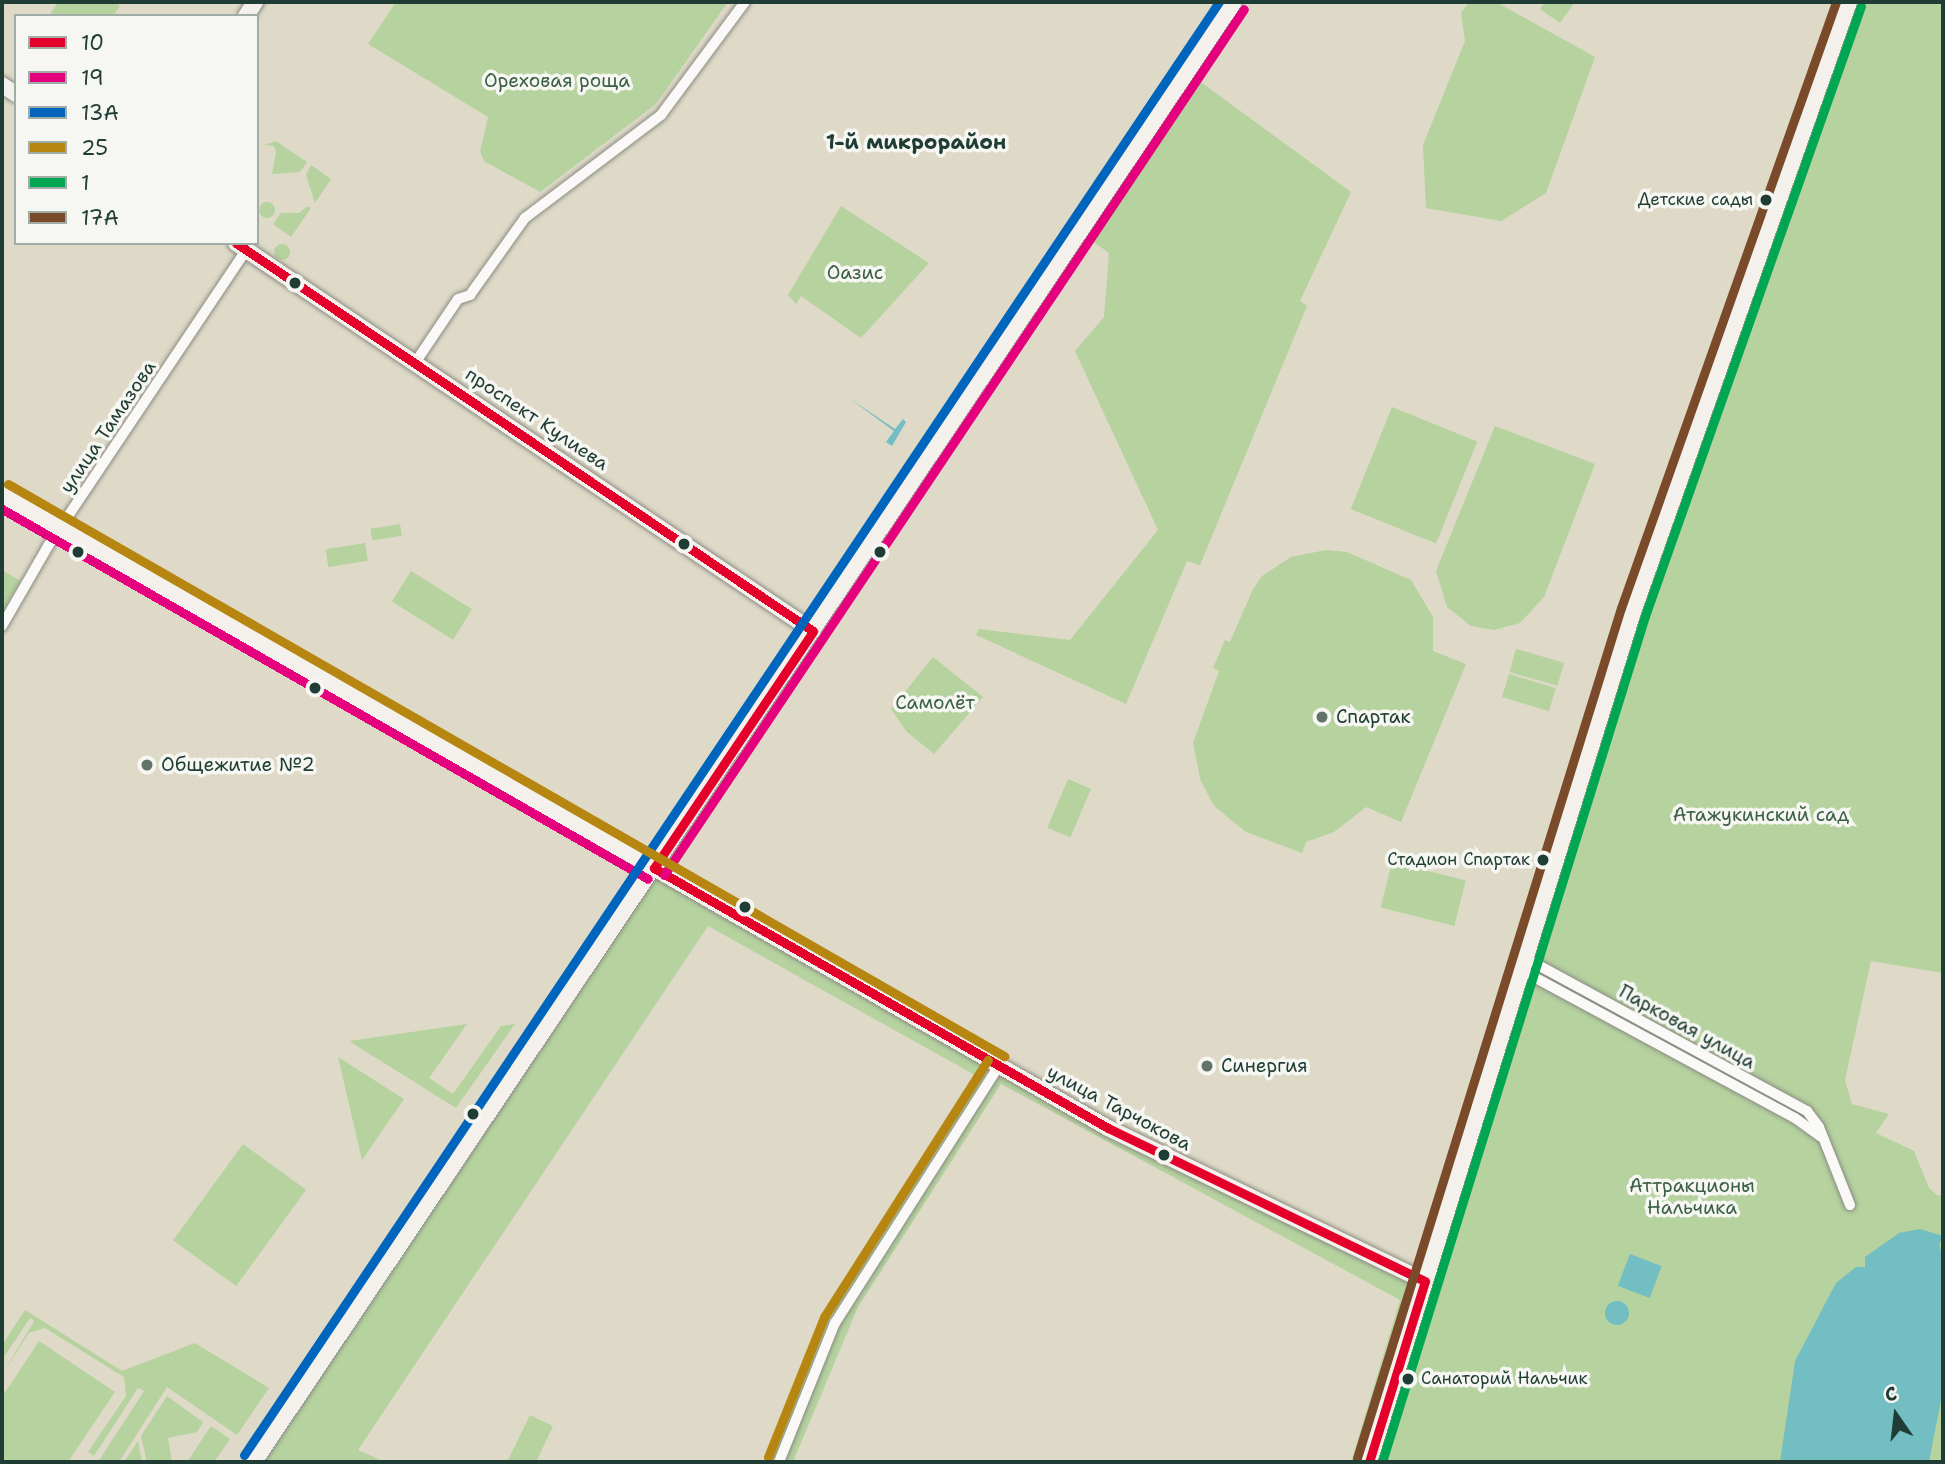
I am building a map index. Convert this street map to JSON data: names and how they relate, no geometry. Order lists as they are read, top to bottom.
{
  "streets": {
    "street": [
      "проспект Кулиева",
      "улица Тамазова",
      "Парковая улица",
      "улица Тарчокова"
    ]
  },
  "crossings": [
    ["проспект Кулиева", "улица Тамазова"],
    ["улица Тамазова", "улица Тарчокова"]
  ],
  "districts": ["1-й микрорайон"],
  "parks": [
    "Ореховая роща",
    "Оазис",
    "Самолёт",
    "Атажукинский сад",
    "Аттракционы Нальчика"
  ],
  "places": [
    "Детские сады",
    "Спартак",
    "Общежитие №2",
    "Стадион Спартак",
    "Синергия",
    "Санаторий Нальчик"
  ],
  "lines": [
    "transit line 13А",
    "transit line 17А",
    "transit line 1",
    "transit line 19",
    "transit line 10",
    "transit line 25"
  ],
  "legend": [
    "10",
    "19",
    "13А",
    "25",
    "1",
    "17А"
  ],
  "north": "top"
}
